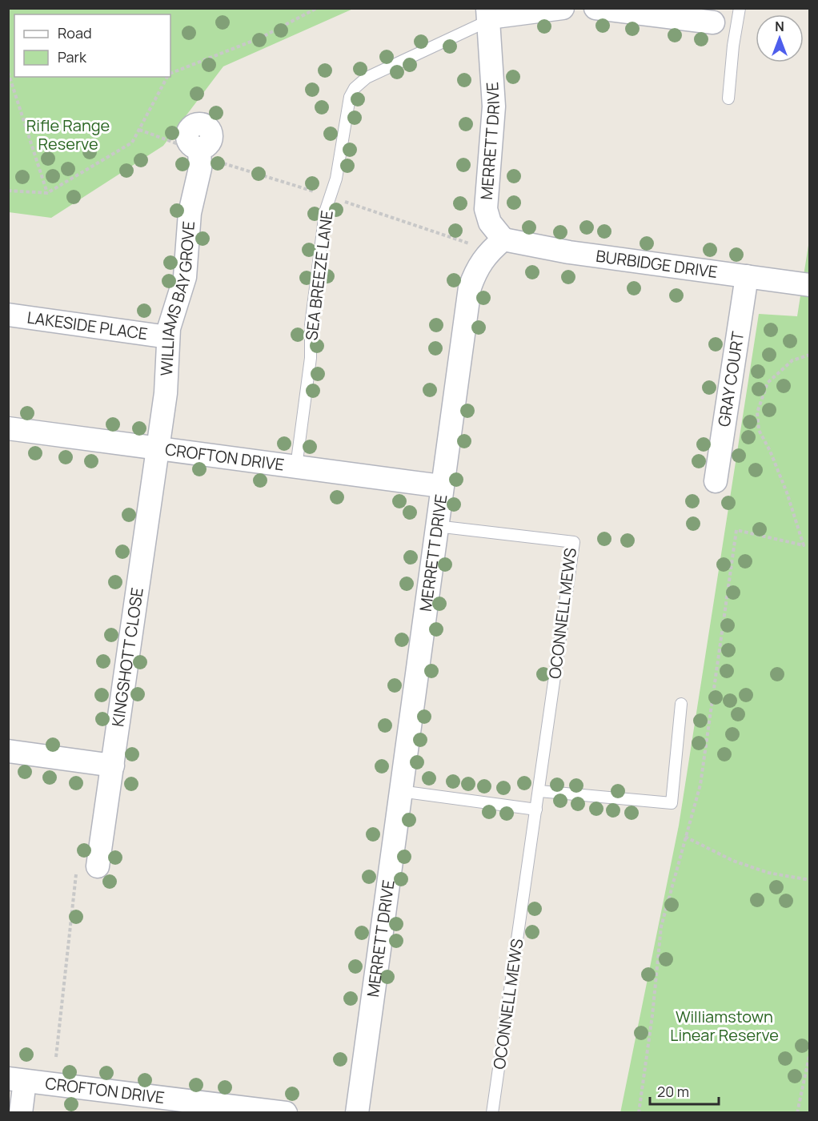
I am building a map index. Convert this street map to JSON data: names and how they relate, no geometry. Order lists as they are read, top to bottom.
{
  "streets": {
    "street": [
      "MERRETT DRIVE",
      "BURBIDGE DRIVE",
      "WILLIAMS BAY GROVE",
      "LAKESIDE PLACE",
      "GRAY COURT",
      "CROFTON DRIVE",
      "KINGSHOTT CLOSE"
    ],
    "lane": ["SEA BREEZE LANE", "OCONNELL MEWS"]
  },
  "crossings": [
    ["MERRETT DRIVE", "BURBIDGE DRIVE"],
    ["MERRETT DRIVE", "SEA BREEZE LANE"],
    ["MERRETT DRIVE", "CROFTON DRIVE"],
    ["MERRETT DRIVE", "OCONNELL MEWS"],
    ["BURBIDGE DRIVE", "GRAY COURT"],
    ["SEA BREEZE LANE", "CROFTON DRIVE"],
    ["WILLIAMS BAY GROVE", "LAKESIDE PLACE"],
    ["WILLIAMS BAY GROVE", "CROFTON DRIVE"],
    ["WILLIAMS BAY GROVE", "KINGSHOTT CLOSE"],
    ["CROFTON DRIVE", "KINGSHOTT CLOSE"]
  ],
  "parks": ["Rifle Range Reserve", "Williamstown Linear Reserve"],
  "legend": ["Road", "Park"],
  "scale_bar": "20 m",
  "north": "top"
}
